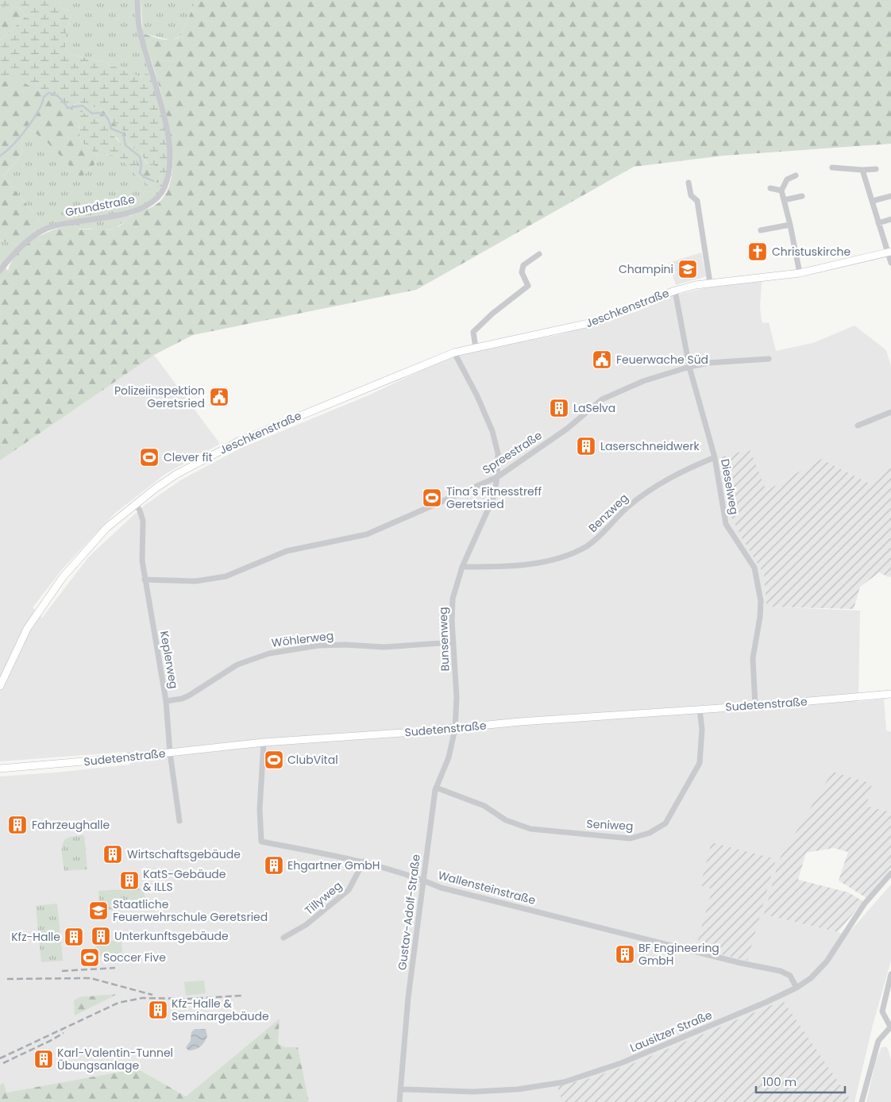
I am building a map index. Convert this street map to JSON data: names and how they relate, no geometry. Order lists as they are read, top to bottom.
{
  "streets": {
    "street": [
      "Grundstraße",
      "Jeschkenstraße",
      "Spreestraße",
      "Dieselweg",
      "Benzweg",
      "Wöhlerweg",
      "Bunsenweg",
      "Keplerweg",
      "Sudetenstraße",
      "Seniweg",
      "Wallensteinstraße",
      "Tillyweg",
      "Gustav-Adolf-Straße",
      "Lausitzer Straße"
    ]
  },
  "crossings": [
    ["Jeschkenstraße", "Dieselweg"],
    ["Jeschkenstraße", "Bunsenweg"],
    ["Jeschkenstraße", "Keplerweg"],
    ["Spreestraße", "Dieselweg"],
    ["Spreestraße", "Bunsenweg"],
    ["Spreestraße", "Keplerweg"],
    ["Dieselweg", "Benzweg"],
    ["Dieselweg", "Sudetenstraße"],
    ["Benzweg", "Bunsenweg"],
    ["Wöhlerweg", "Bunsenweg"],
    ["Wöhlerweg", "Keplerweg"],
    ["Bunsenweg", "Sudetenstraße"],
    ["Bunsenweg", "Gustav-Adolf-Straße"],
    ["Keplerweg", "Sudetenstraße"],
    ["Sudetenstraße", "Seniweg"],
    ["Sudetenstraße", "Wallensteinstraße"],
    ["Sudetenstraße", "Gustav-Adolf-Straße"],
    ["Seniweg", "Gustav-Adolf-Straße"],
    ["Wallensteinstraße", "Tillyweg"],
    ["Wallensteinstraße", "Gustav-Adolf-Straße"],
    ["Wallensteinstraße", "Lausitzer Straße"],
    ["Gustav-Adolf-Straße", "Lausitzer Straße"]
  ],
  "places": {
    "church": ["Christuskirche"],
    "school or university": ["Champini", "Staatliche Feuerwehrschule Geretsried"],
    "public building": ["Feuerwache Süd", "Polizeiinspektion Geretsried"],
    "building": [
      "LaSelva",
      "Laserschneidwerk",
      "Fahrzeughalle",
      "Wirtschaftsgebäude",
      "Ehgartner GmbH",
      "KatS-Gebäude & ILLS",
      "Unterkunftsgebäude",
      "Kfz-Halle",
      "BF Engineering GmbH",
      "Kfz-Halle & Seminargebäude",
      "Karl-Valentin-Tunnel Übungsanlage"
    ],
    "sports": [
      "Clever fit",
      "Tina´s Fitnesstreff Geretsried",
      "ClubVital",
      "Soccer Five"
    ]
  },
  "scale_bar": "100 m"
}
